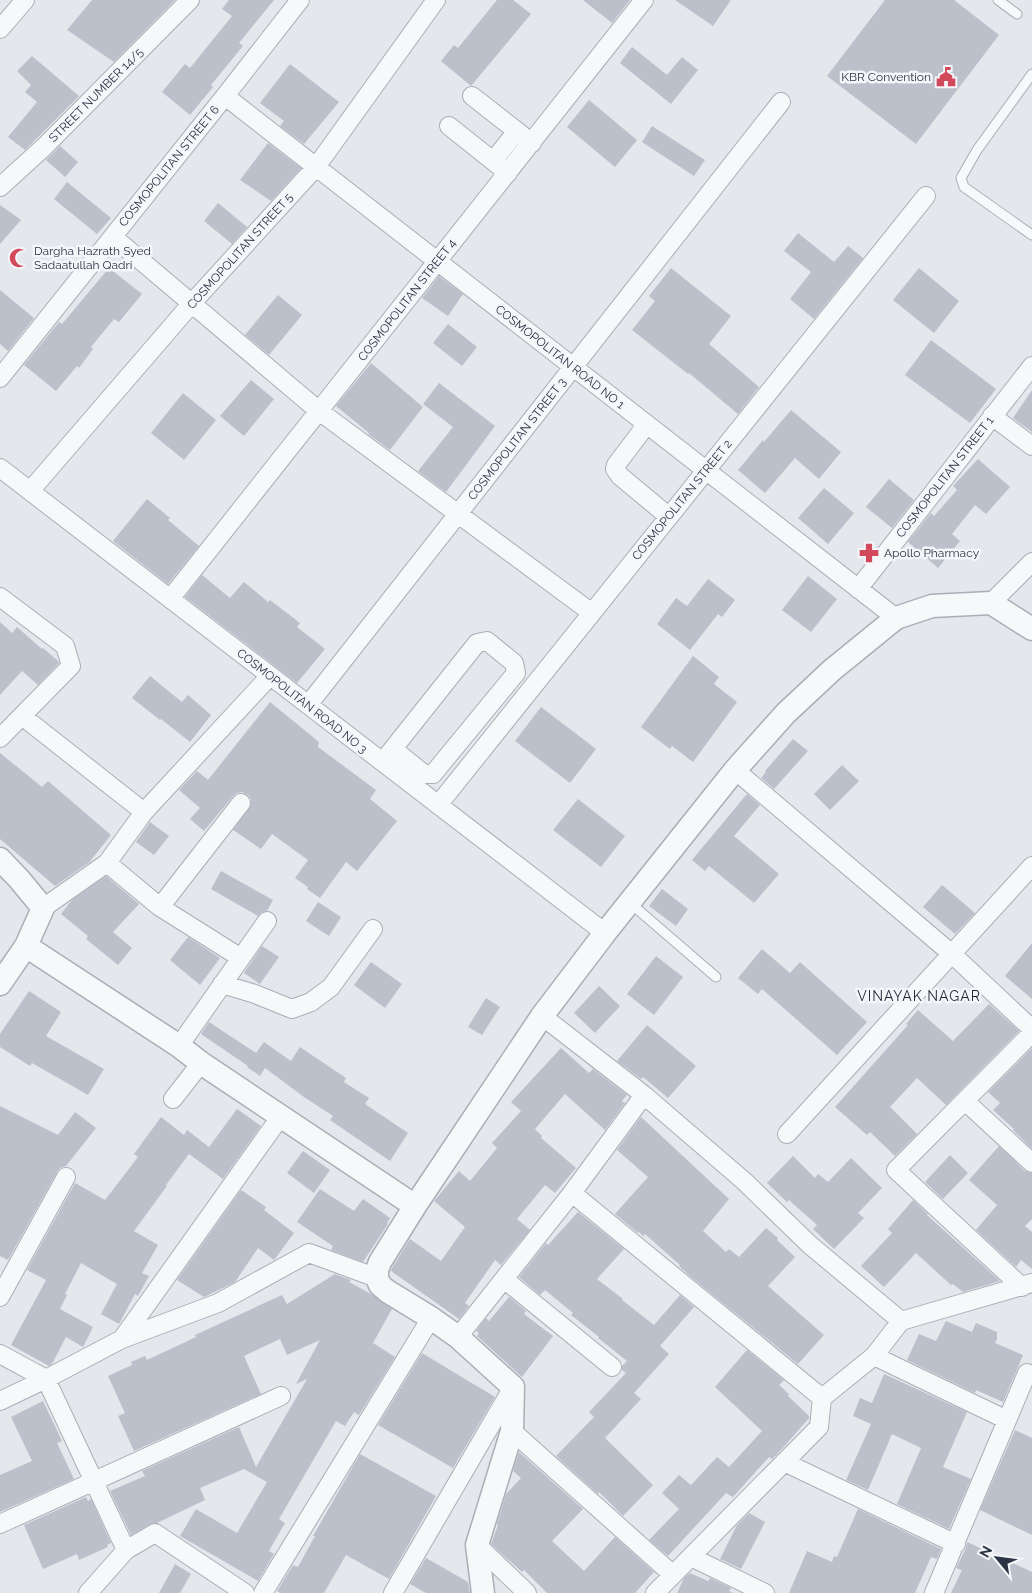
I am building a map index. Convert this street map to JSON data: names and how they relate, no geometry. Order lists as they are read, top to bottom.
{
  "streets": {
    "street": [
      "STREET NUMBER 14/5",
      "COSMOPOLITAN STREET 6",
      "COSMOPOLITAN STREET 5",
      "COSMOPOLITAN STREET 4",
      "COSMOPOLITAN ROAD NO 1",
      "COSMOPOLITAN STREET 3",
      "COSMOPOLITAN STREET 1",
      "COSMOPOLITAN STREET 2",
      "COSMOPOLITAN ROAD NO 3"
    ]
  },
  "crossings": [
    ["COSMOPOLITAN STREET 6", "COSMOPOLITAN ROAD NO 1"],
    ["COSMOPOLITAN STREET 5", "COSMOPOLITAN ROAD NO 1"],
    ["COSMOPOLITAN STREET 5", "COSMOPOLITAN ROAD NO 3"],
    ["COSMOPOLITAN STREET 4", "COSMOPOLITAN ROAD NO 1"],
    ["COSMOPOLITAN STREET 4", "COSMOPOLITAN ROAD NO 3"],
    ["COSMOPOLITAN ROAD NO 1", "COSMOPOLITAN STREET 3"],
    ["COSMOPOLITAN ROAD NO 1", "COSMOPOLITAN STREET 1"],
    ["COSMOPOLITAN ROAD NO 1", "COSMOPOLITAN STREET 2"],
    ["COSMOPOLITAN STREET 3", "COSMOPOLITAN ROAD NO 3"],
    ["COSMOPOLITAN STREET 2", "COSMOPOLITAN ROAD NO 3"]
  ],
  "districts": ["VINAYAK NAGAR"],
  "places": {
    "public building": ["KBR Convention"],
    "mosque": ["Dargha Hazrath Syed Sadaatullah Qadri"],
    "pharmacy": ["Apollo Pharmacy"]
  },
  "north": "top left"
}
